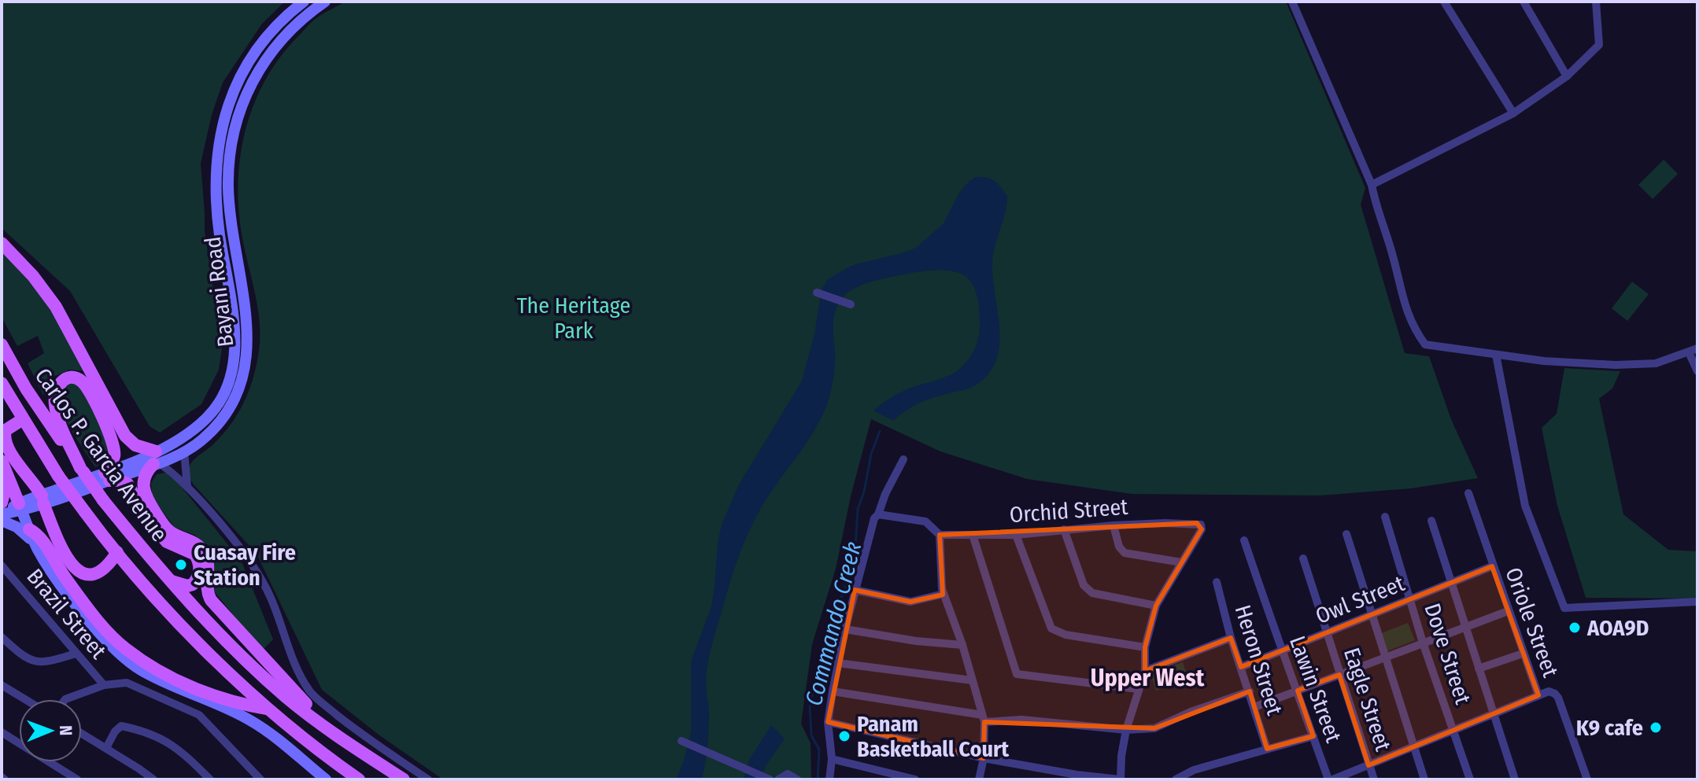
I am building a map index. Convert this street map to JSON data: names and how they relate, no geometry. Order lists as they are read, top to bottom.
{
  "streets": {
    "main road": ["Bayani Road", "Carlos P. Garcia Avenue"],
    "street": [
      "Orchid Street",
      "Owl Street",
      "Brazil Street",
      "Oriole Street",
      "Dove Street",
      "Heron Street",
      "Lawin Street",
      "Eagle Street"
    ]
  },
  "crossings": [
    ["Owl Street", "Oriole Street"],
    ["Owl Street", "Dove Street"],
    ["Owl Street", "Heron Street"],
    ["Owl Street", "Lawin Street"],
    ["Owl Street", "Eagle Street"]
  ],
  "districts": ["Upper West"],
  "water": ["Commando Creek"],
  "parks": ["The Heritage Park"],
  "places": [
    "Cuasay Fire Station",
    "AOA9D",
    "K9 cafe",
    "Panam Basketball Court"
  ],
  "north": "right"
}
